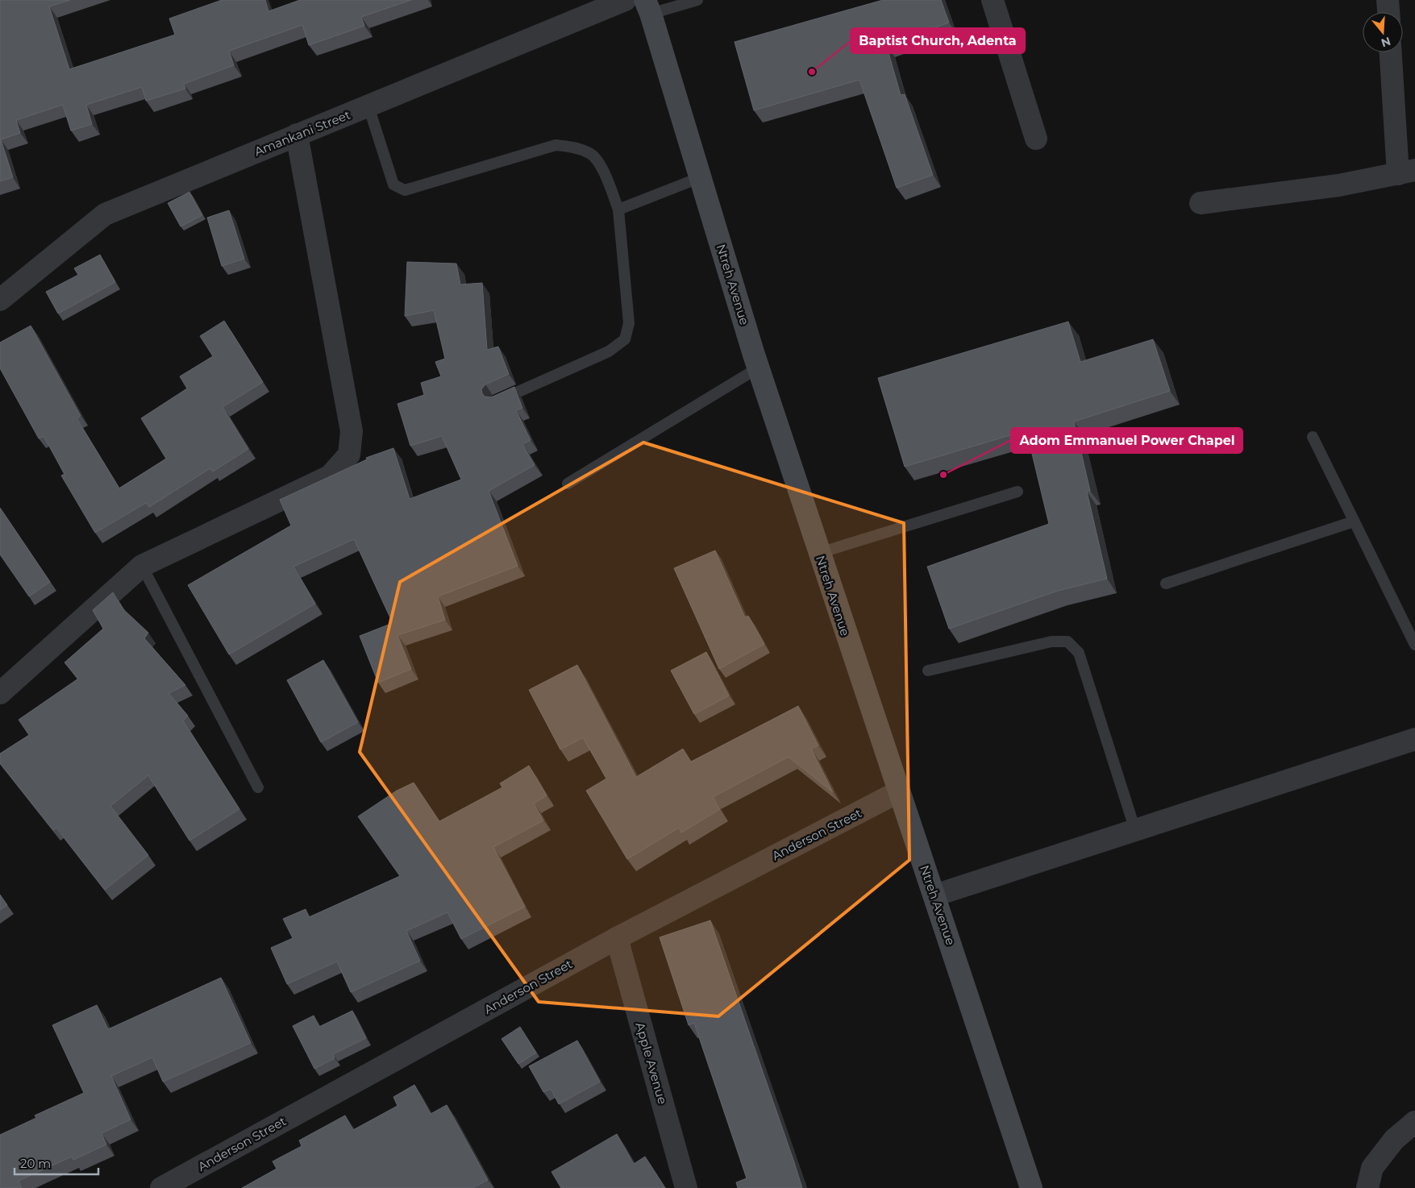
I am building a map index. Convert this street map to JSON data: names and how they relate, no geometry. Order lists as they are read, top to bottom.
{
  "streets": {
    "street": [
      "Amankani Street",
      "Ntreh Avenue",
      "Anderson Street",
      "Apple Avenue"
    ]
  },
  "crossings": [
    ["Ntreh Avenue", "Anderson Street"],
    ["Anderson Street", "Apple Avenue"]
  ],
  "places": ["Baptist Church, Adenta", "Adom Emmanuel Power Chapel"],
  "scale_bar": "20 m",
  "north": "bottom"
}
